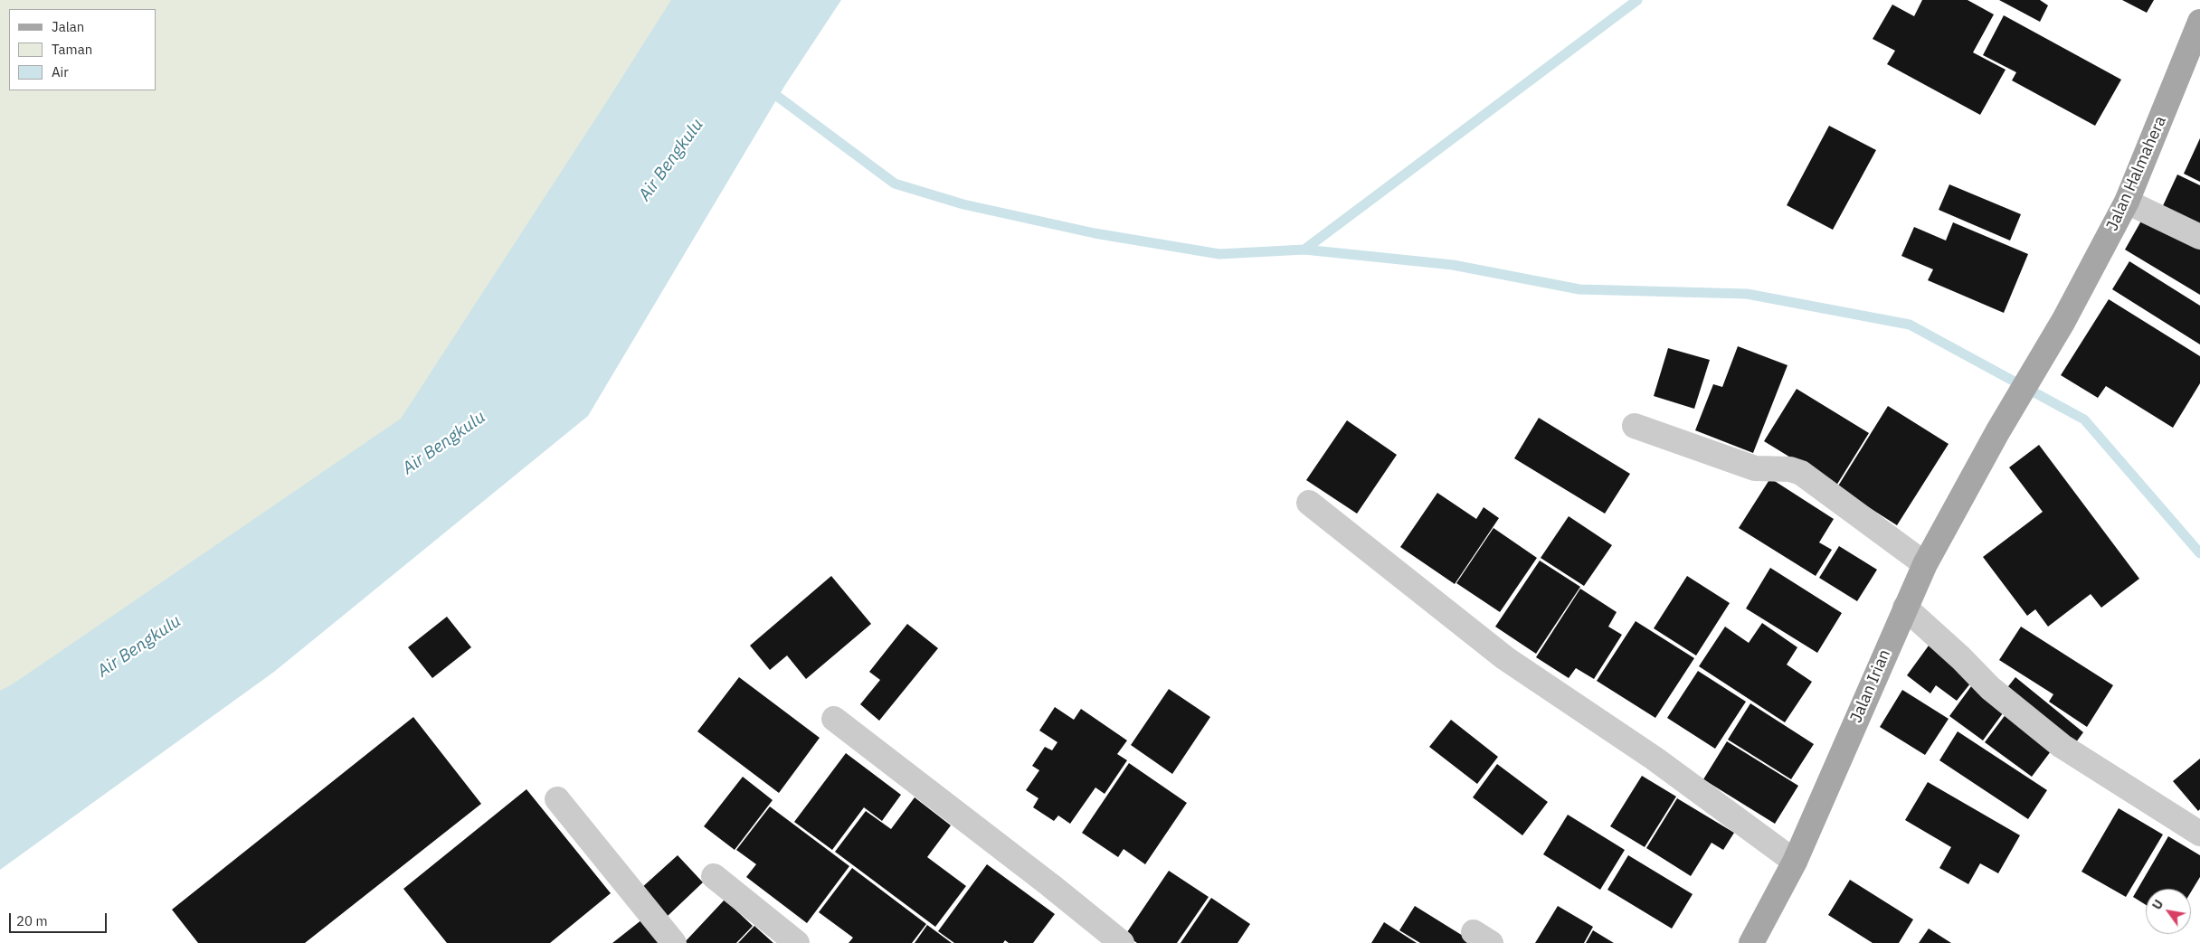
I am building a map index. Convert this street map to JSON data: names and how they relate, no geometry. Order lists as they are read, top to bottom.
{
  "streets": {
    "main road": ["Jalan Halmahera", "Jalan Irian"]
  },
  "crossings": [
    ["Jalan Halmahera", "Jalan Irian"]
  ],
  "water": ["Air Bengkulu"],
  "legend": ["Jalan", "Taman", "Air"],
  "scale_bar": "20 m",
  "north": "top left"
}
